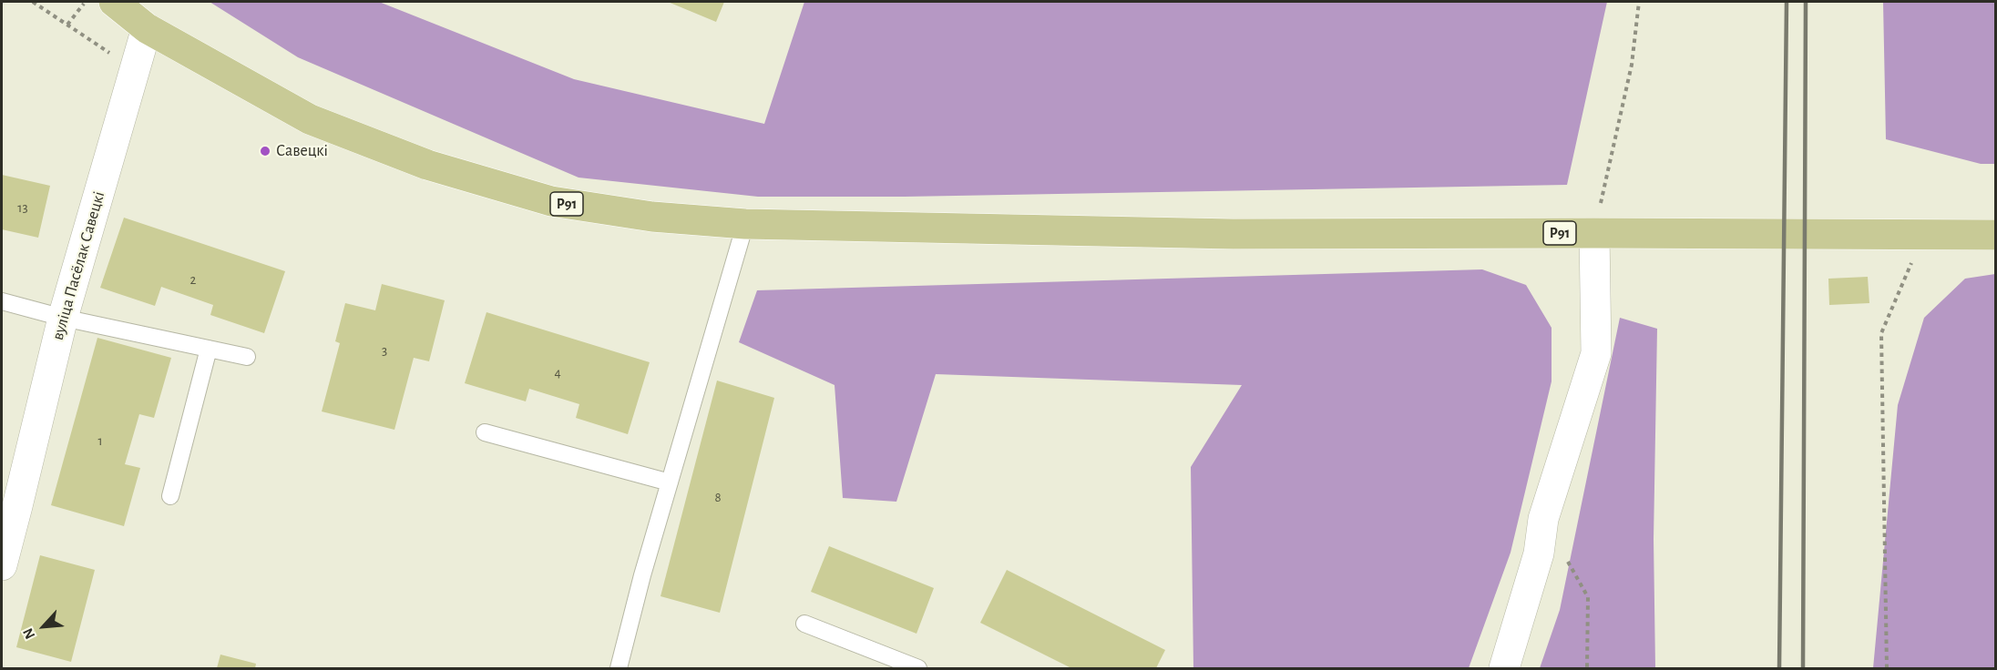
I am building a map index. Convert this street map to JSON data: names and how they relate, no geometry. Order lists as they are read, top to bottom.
{
  "streets": {
    "main road": ["Р91"],
    "street": ["вуліца Пасёлак Савецкі"]
  },
  "crossings": [
    ["Р91", "вуліца Пасёлак Савецкі"]
  ],
  "places": ["Савецкі"],
  "house_numbers": [
    "13",
    "2",
    "3",
    "4",
    "1",
    "8"
  ],
  "north": "bottom left"
}
